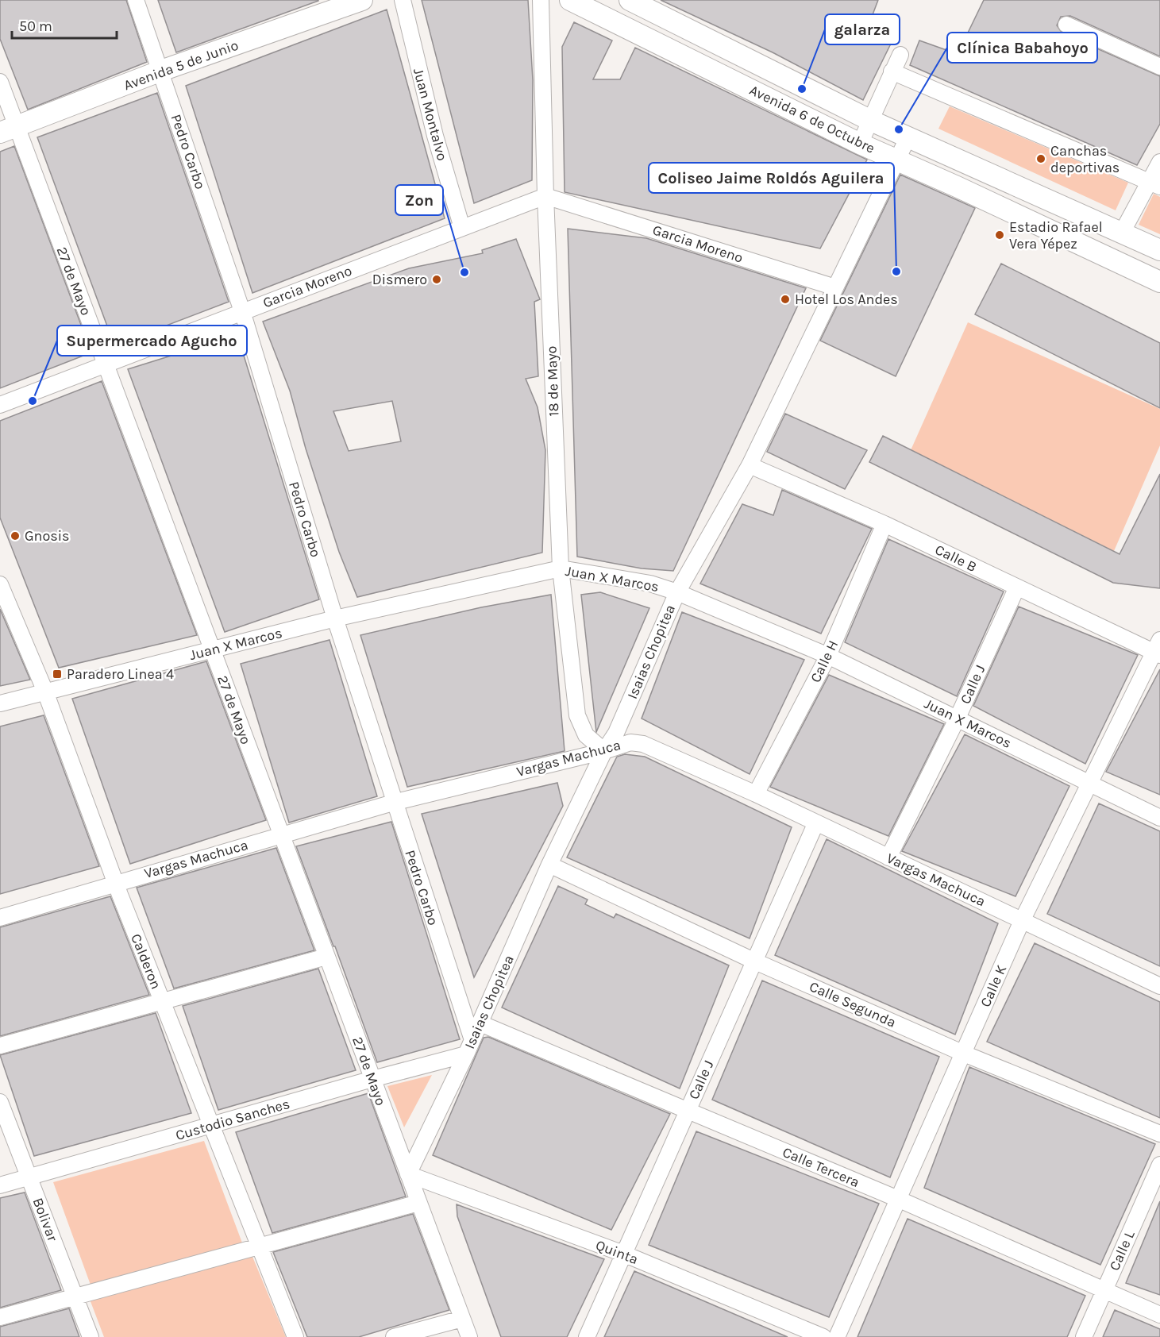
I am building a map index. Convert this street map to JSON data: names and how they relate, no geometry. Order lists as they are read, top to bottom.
{
  "streets": {
    "main road": ["Avenida 5 de Junio", "Avenida 6 de Octubre"],
    "street": [
      "Juan Montalvo",
      "Pedro Carbo",
      "Garcia Moreno",
      "27 de Mayo",
      "18 de Mayo",
      "Calle B",
      "Juan X Marcos",
      "Isaias Chopitea",
      "Calle H",
      "Calle J",
      "Vargas Machuca",
      "Calderon",
      "Calle K",
      "Calle Segunda",
      "Custodio Sanches",
      "Calle Tercera",
      "Bolivar",
      "Calle L",
      "Quinta"
    ]
  },
  "crossings": [
    ["Avenida 5 de Junio", "Pedro Carbo"],
    ["Avenida 5 de Junio", "27 de Mayo"],
    ["Juan Montalvo", "Garcia Moreno"],
    ["Avenida 6 de Octubre", "Isaias Chopitea"],
    ["Pedro Carbo", "Garcia Moreno"],
    ["Pedro Carbo", "Juan X Marcos"],
    ["Pedro Carbo", "Isaias Chopitea"],
    ["Pedro Carbo", "Vargas Machuca"],
    ["Pedro Carbo", "Custodio Sanches"],
    ["Garcia Moreno", "27 de Mayo"],
    ["Garcia Moreno", "18 de Mayo"],
    ["Garcia Moreno", "Isaias Chopitea"],
    ["27 de Mayo", "Juan X Marcos"],
    ["27 de Mayo", "Isaias Chopitea"],
    ["27 de Mayo", "Vargas Machuca"],
    ["27 de Mayo", "Custodio Sanches"],
    ["27 de Mayo", "Quinta"],
    ["18 de Mayo", "Juan X Marcos"],
    ["18 de Mayo", "Isaias Chopitea"],
    ["18 de Mayo", "Vargas Machuca"],
    ["Calle B", "Isaias Chopitea"],
    ["Calle B", "Calle H"],
    ["Calle B", "Calle J"],
    ["Calle B", "Calle K"],
    ["Juan X Marcos", "Isaias Chopitea"],
    ["Juan X Marcos", "Calle H"],
    ["Juan X Marcos", "Calle J"],
    ["Juan X Marcos", "Calderon"],
    ["Juan X Marcos", "Calle K"],
    ["Isaias Chopitea", "Vargas Machuca"],
    ["Isaias Chopitea", "Calle Segunda"],
    ["Isaias Chopitea", "Custodio Sanches"],
    ["Isaias Chopitea", "Calle Tercera"],
    ["Isaias Chopitea", "Quinta"],
    ["Calle H", "Vargas Machuca"],
    ["Calle J", "Vargas Machuca"],
    ["Calle J", "Calle Segunda"],
    ["Calle J", "Calle Tercera"],
    ["Calle J", "Quinta"],
    ["Vargas Machuca", "Calderon"],
    ["Vargas Machuca", "Calle K"],
    ["Calderon", "Custodio Sanches"],
    ["Calle K", "Calle Segunda"],
    ["Calle K", "Calle Tercera"],
    ["Custodio Sanches", "Bolivar"],
    ["Calle Tercera", "Calle L"]
  ],
  "places": {
    "other": [
      "galarza",
      "Clínica Babahoyo",
      "Canchas deportivas",
      "Estadio Rafael Vera Yépez",
      "Coliseo Jaime Roldós Aguilera",
      "Zon",
      "Dismero",
      "Hotel Los Andes",
      "Supermercado Agucho",
      "Gnosis"
    ],
    "transit": ["Paradero Linea 4"]
  },
  "scale_bar": "50 m"
}
